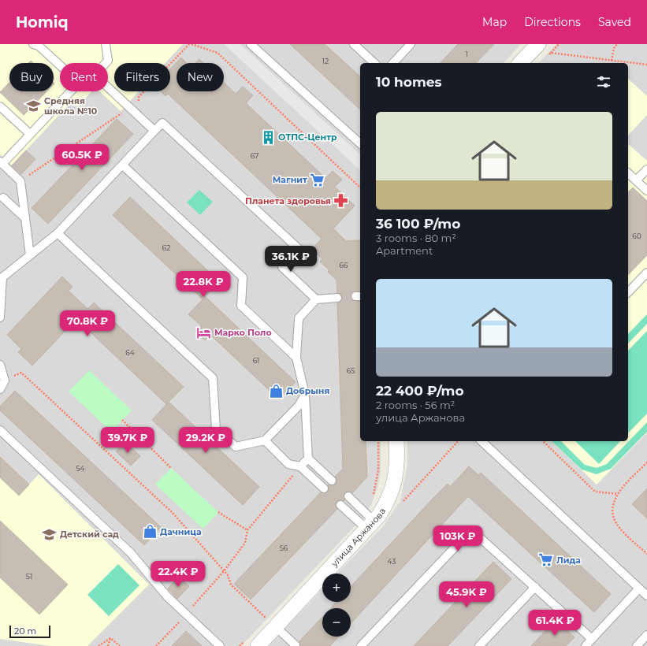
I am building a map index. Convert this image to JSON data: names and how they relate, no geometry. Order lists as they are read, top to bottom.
{
  "streets": {
    "street": ["улица Аржанова"]
  },
  "places": {
    "school or university": ["Средняя школа №10", "Детский сад"],
    "building": ["ОТПС-Центр"],
    "supermarket": ["Магнит", "Лида"],
    "pharmacy": ["Планета здоровья"],
    "hotel": ["Марко Поло"],
    "shop": ["Добрыня", "Дачница"]
  },
  "house_numbers": [
    "1",
    "12",
    "67",
    "60",
    "62",
    "66",
    "64",
    "61",
    "65",
    "54",
    "56",
    "43",
    "51"
  ],
  "scale_bar": "20 m",
  "page": {
    "header": "Homiq",
    "nav": ["Map", "Directions", "Saved"],
    "chip": [
      "Buy",
      "Rent",
      "Filters",
      "New"
    ],
    "heading": "10 homes",
    "list": [
      {
        "name": "36 100 ₽/mo",
        "note": "3 rooms · 80 m² · Apartment"
      },
      {
        "name": "22 400 ₽/mo",
        "note": "2 rooms · 56 m² · улица Аржанова"
      }
    ],
    "price": [
      "60.5K ₽",
      "36.1K ₽",
      "22.8K ₽",
      "70.8K ₽",
      "39.7K ₽",
      "29.2K ₽",
      "103K ₽",
      "22.4K ₽",
      "45.9K ₽",
      "61.4K ₽"
    ],
    "map_buttons": ["+", "−"],
    "scale": "20 m"
  }
}
